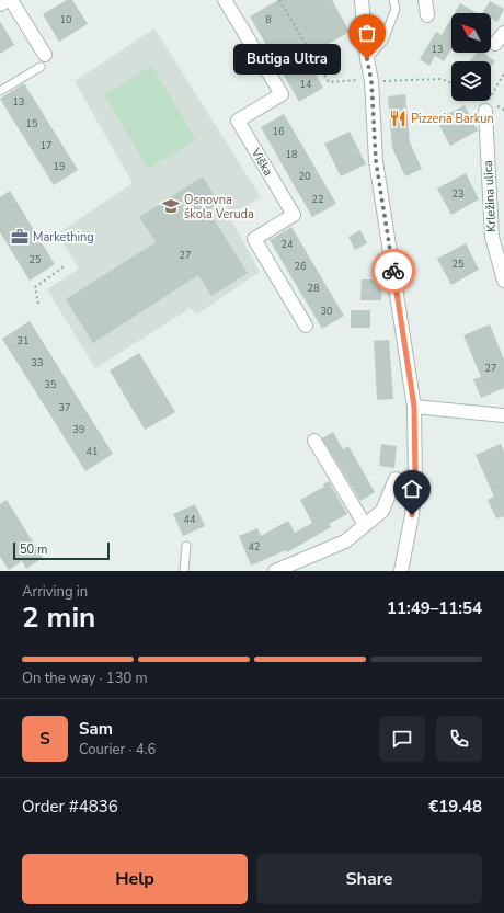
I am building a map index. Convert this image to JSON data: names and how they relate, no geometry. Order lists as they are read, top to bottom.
{
  "streets": {
    "street": ["Viška", "Krležina ulica"]
  },
  "places": {
    "other": ["Butiga Ultra"],
    "restaurant": ["Pizzeria Barkun"],
    "school or university": ["Osnovna škola Veruda"],
    "office": ["Markething"]
  },
  "house_numbers": [
    "10",
    "8",
    "13",
    "14",
    "13",
    "15",
    "16",
    "17",
    "18",
    "19",
    "20",
    "23",
    "22",
    "24",
    "27",
    "25",
    "25",
    "26",
    "28",
    "30",
    "31",
    "33",
    "27",
    "35",
    "37",
    "39",
    "41",
    "44",
    "42"
  ],
  "scale_bar": "50 m",
  "north": "top left",
  "page": {
    "bubble": "Butiga Ultra",
    "scale": "50 m",
    "heading": ["2 min", "Arriving in", "11:49–11:54"],
    "panel": [
      "Sam",
      "Courier · 4.6",
      "Order #4836",
      "€19.48"
    ],
    "bar": "On the way · 130 m",
    "round": "S",
    "buttons": ["Help", "Share"]
  }
}
